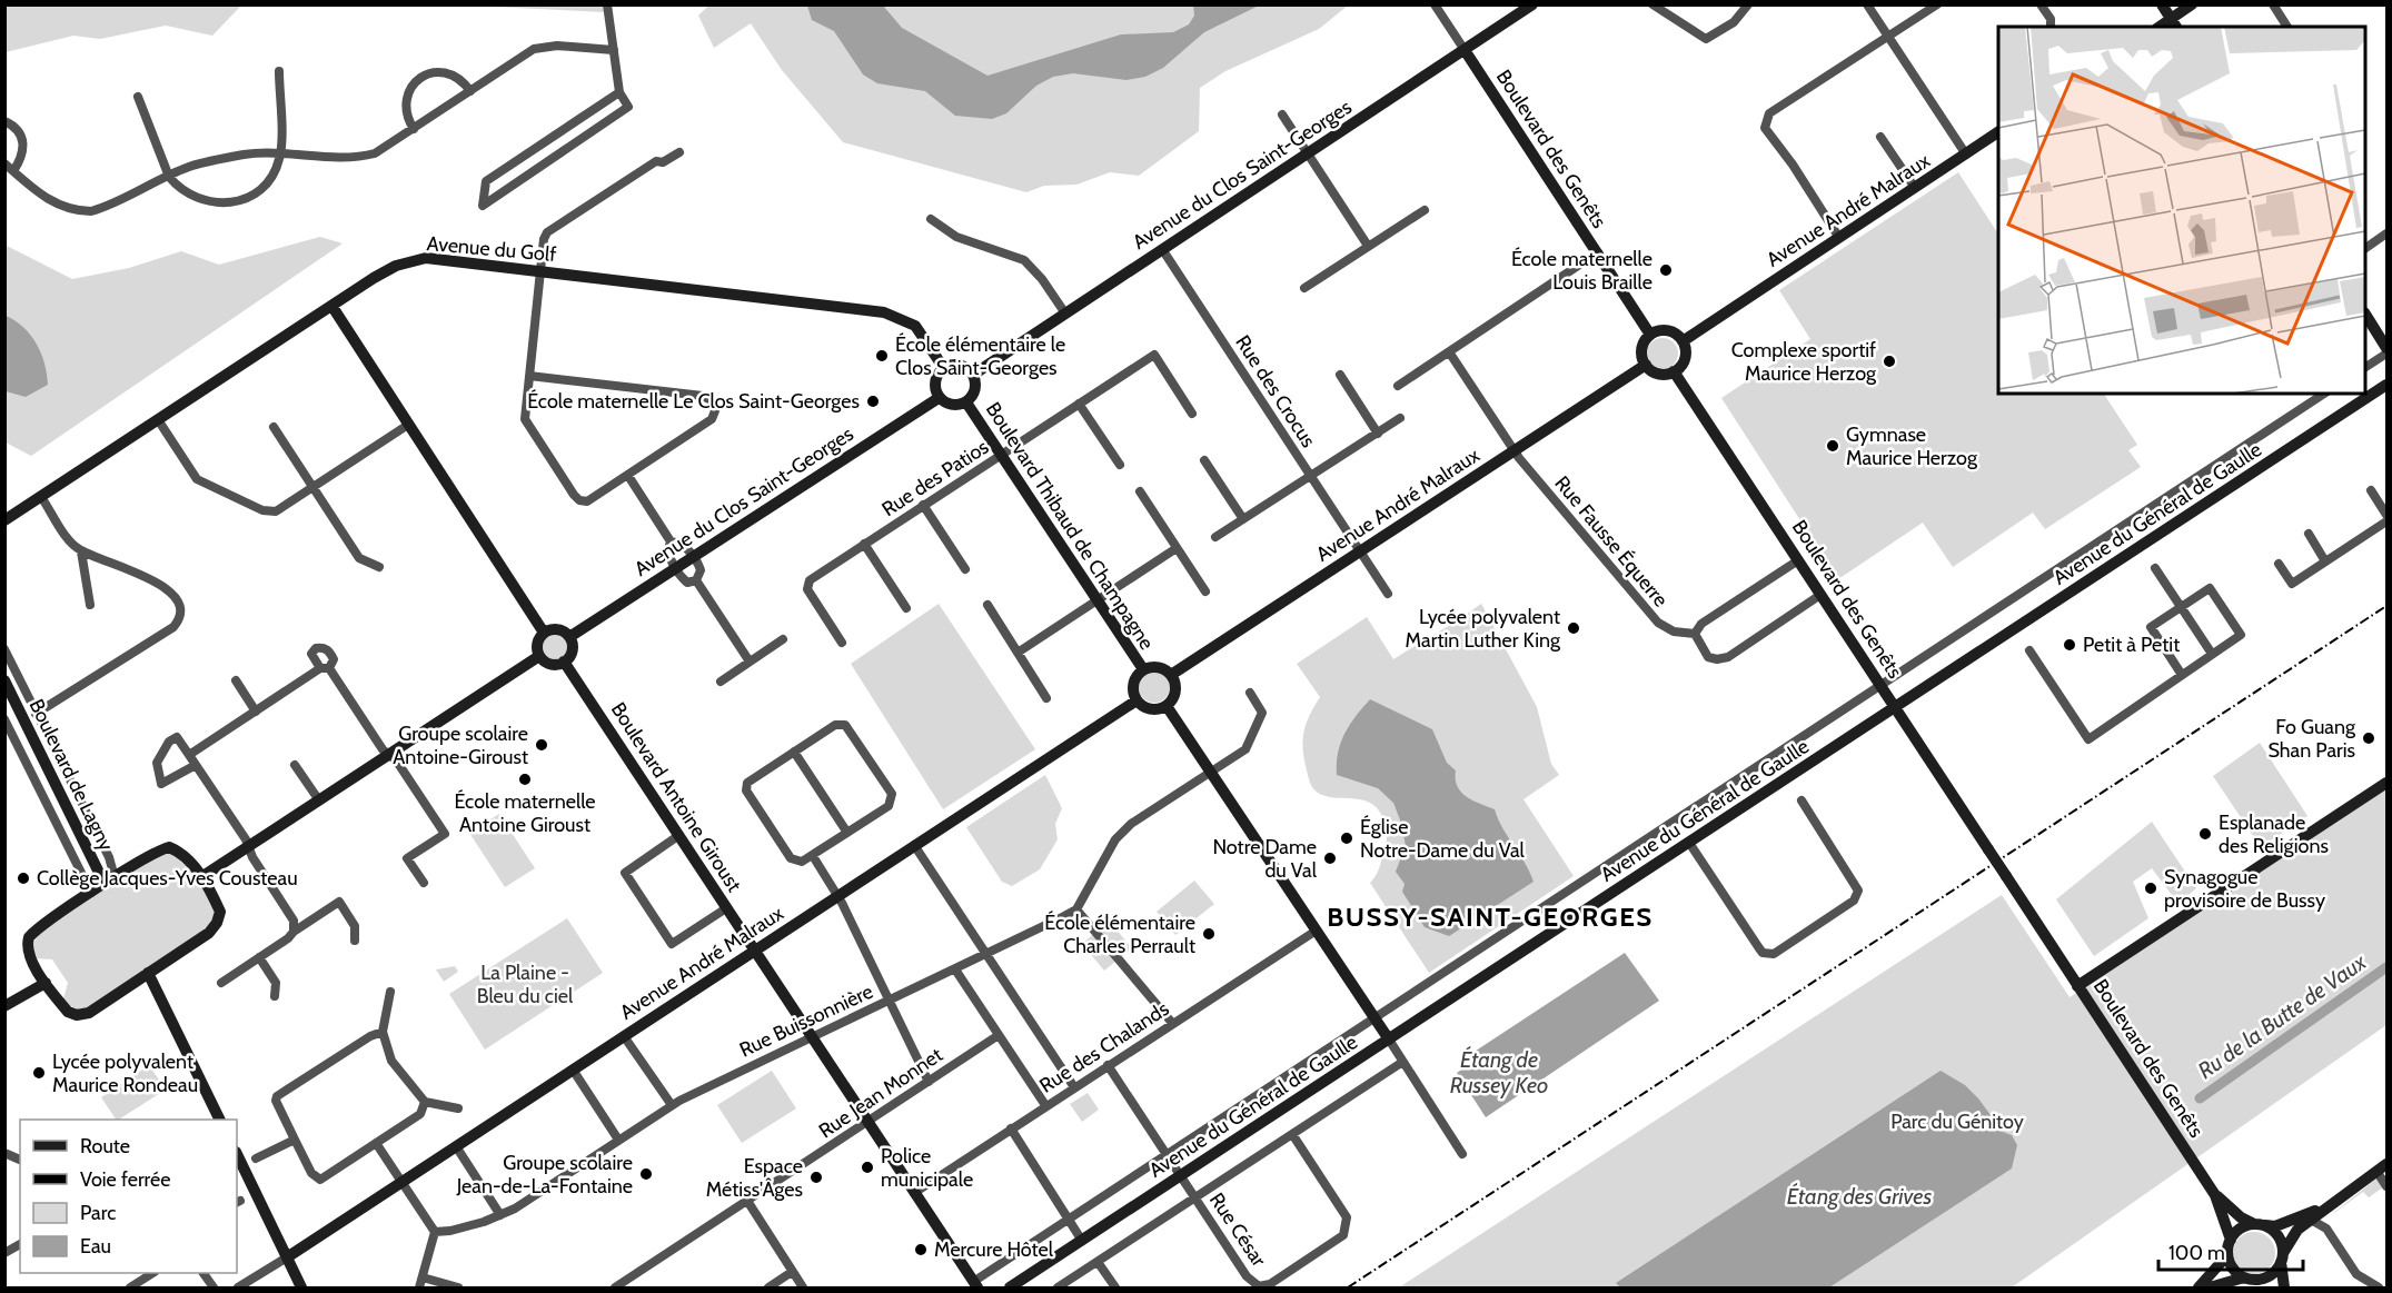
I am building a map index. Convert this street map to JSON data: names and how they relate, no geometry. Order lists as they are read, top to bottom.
{
  "streets": {
    "street": [
      "Boulevard des Genêts",
      "Avenue du Clos Saint-Georges",
      "Avenue André Malraux",
      "Avenue du Golf",
      "Rue des Crocus",
      "Rue des Patios",
      "Avenue du Général de Gaulle",
      "Boulevard Thibaud de Champagne",
      "Rue Fausse Équerre",
      "Boulevard de Lagny",
      "Boulevard Antoine Giroust",
      "Rue Buissonnière",
      "Rue des Chalands",
      "Rue Jean Monnet",
      "Rue César"
    ]
  },
  "crossings": [
    ["Boulevard des Genêts", "Avenue du Clos Saint-Georges"],
    ["Boulevard des Genêts", "Avenue André Malraux"],
    ["Boulevard des Genêts", "Avenue du Général de Gaulle"],
    ["Avenue du Clos Saint-Georges", "Avenue du Golf"],
    ["Avenue du Clos Saint-Georges", "Rue des Crocus"],
    ["Avenue du Clos Saint-Georges", "Boulevard Thibaud de Champagne"],
    ["Avenue du Clos Saint-Georges", "Boulevard Antoine Giroust"],
    ["Avenue André Malraux", "Rue des Crocus"],
    ["Avenue André Malraux", "Boulevard Thibaud de Champagne"],
    ["Avenue André Malraux", "Rue Fausse Équerre"],
    ["Avenue André Malraux", "Boulevard Antoine Giroust"],
    ["Avenue du Golf", "Boulevard Thibaud de Champagne"],
    ["Rue des Patios", "Boulevard Thibaud de Champagne"],
    ["Avenue du Général de Gaulle", "Boulevard Antoine Giroust"],
    ["Avenue du Général de Gaulle", "Rue César"],
    ["Boulevard Antoine Giroust", "Rue Buissonnière"],
    ["Boulevard Antoine Giroust", "Rue des Chalands"],
    ["Boulevard Antoine Giroust", "Rue Jean Monnet"],
    ["Rue des Chalands", "Rue César"]
  ],
  "districts": ["BUSSY-SAINT-GEORGES"],
  "water": ["Ru de la Butte de Vaux", "Étang de Russey Keo", "Étang des Grives"],
  "parks": ["La Plaine - Bleu du ciel", "Parc du Génitoy"],
  "places": [
    "École maternelle Louis Braille",
    "École élémentaire le Clos Saint-Georges",
    "Complexe sportif Maurice Herzog",
    "École maternelle Le Clos Saint-Georges",
    "Gymnase Maurice Herzog",
    "Lycée polyvalent Martin Luther King",
    "Petit à Petit",
    "Fo Guang Shan Paris",
    "Groupe scolaire Antoine-Giroust",
    "École maternelle Antoine Giroust",
    "Esplanade des Religions",
    "Église Notre-Dame du Val",
    "Notre Dame du Val",
    "Collège Jacques-Yves Cousteau",
    "Synagogue provisoire de Bussy",
    "École élémentaire Charles Perrault",
    "Lycée polyvalent Maurice Rondeau",
    "Police municipale",
    "Groupe scolaire Jean-de-La-Fontaine",
    "Espace Métiss'Âges",
    "Mercure Hôtel"
  ],
  "legend": [
    "Route",
    "Voie ferrée",
    "Parc",
    "Eau"
  ],
  "scale_bar": "100 m"
}
